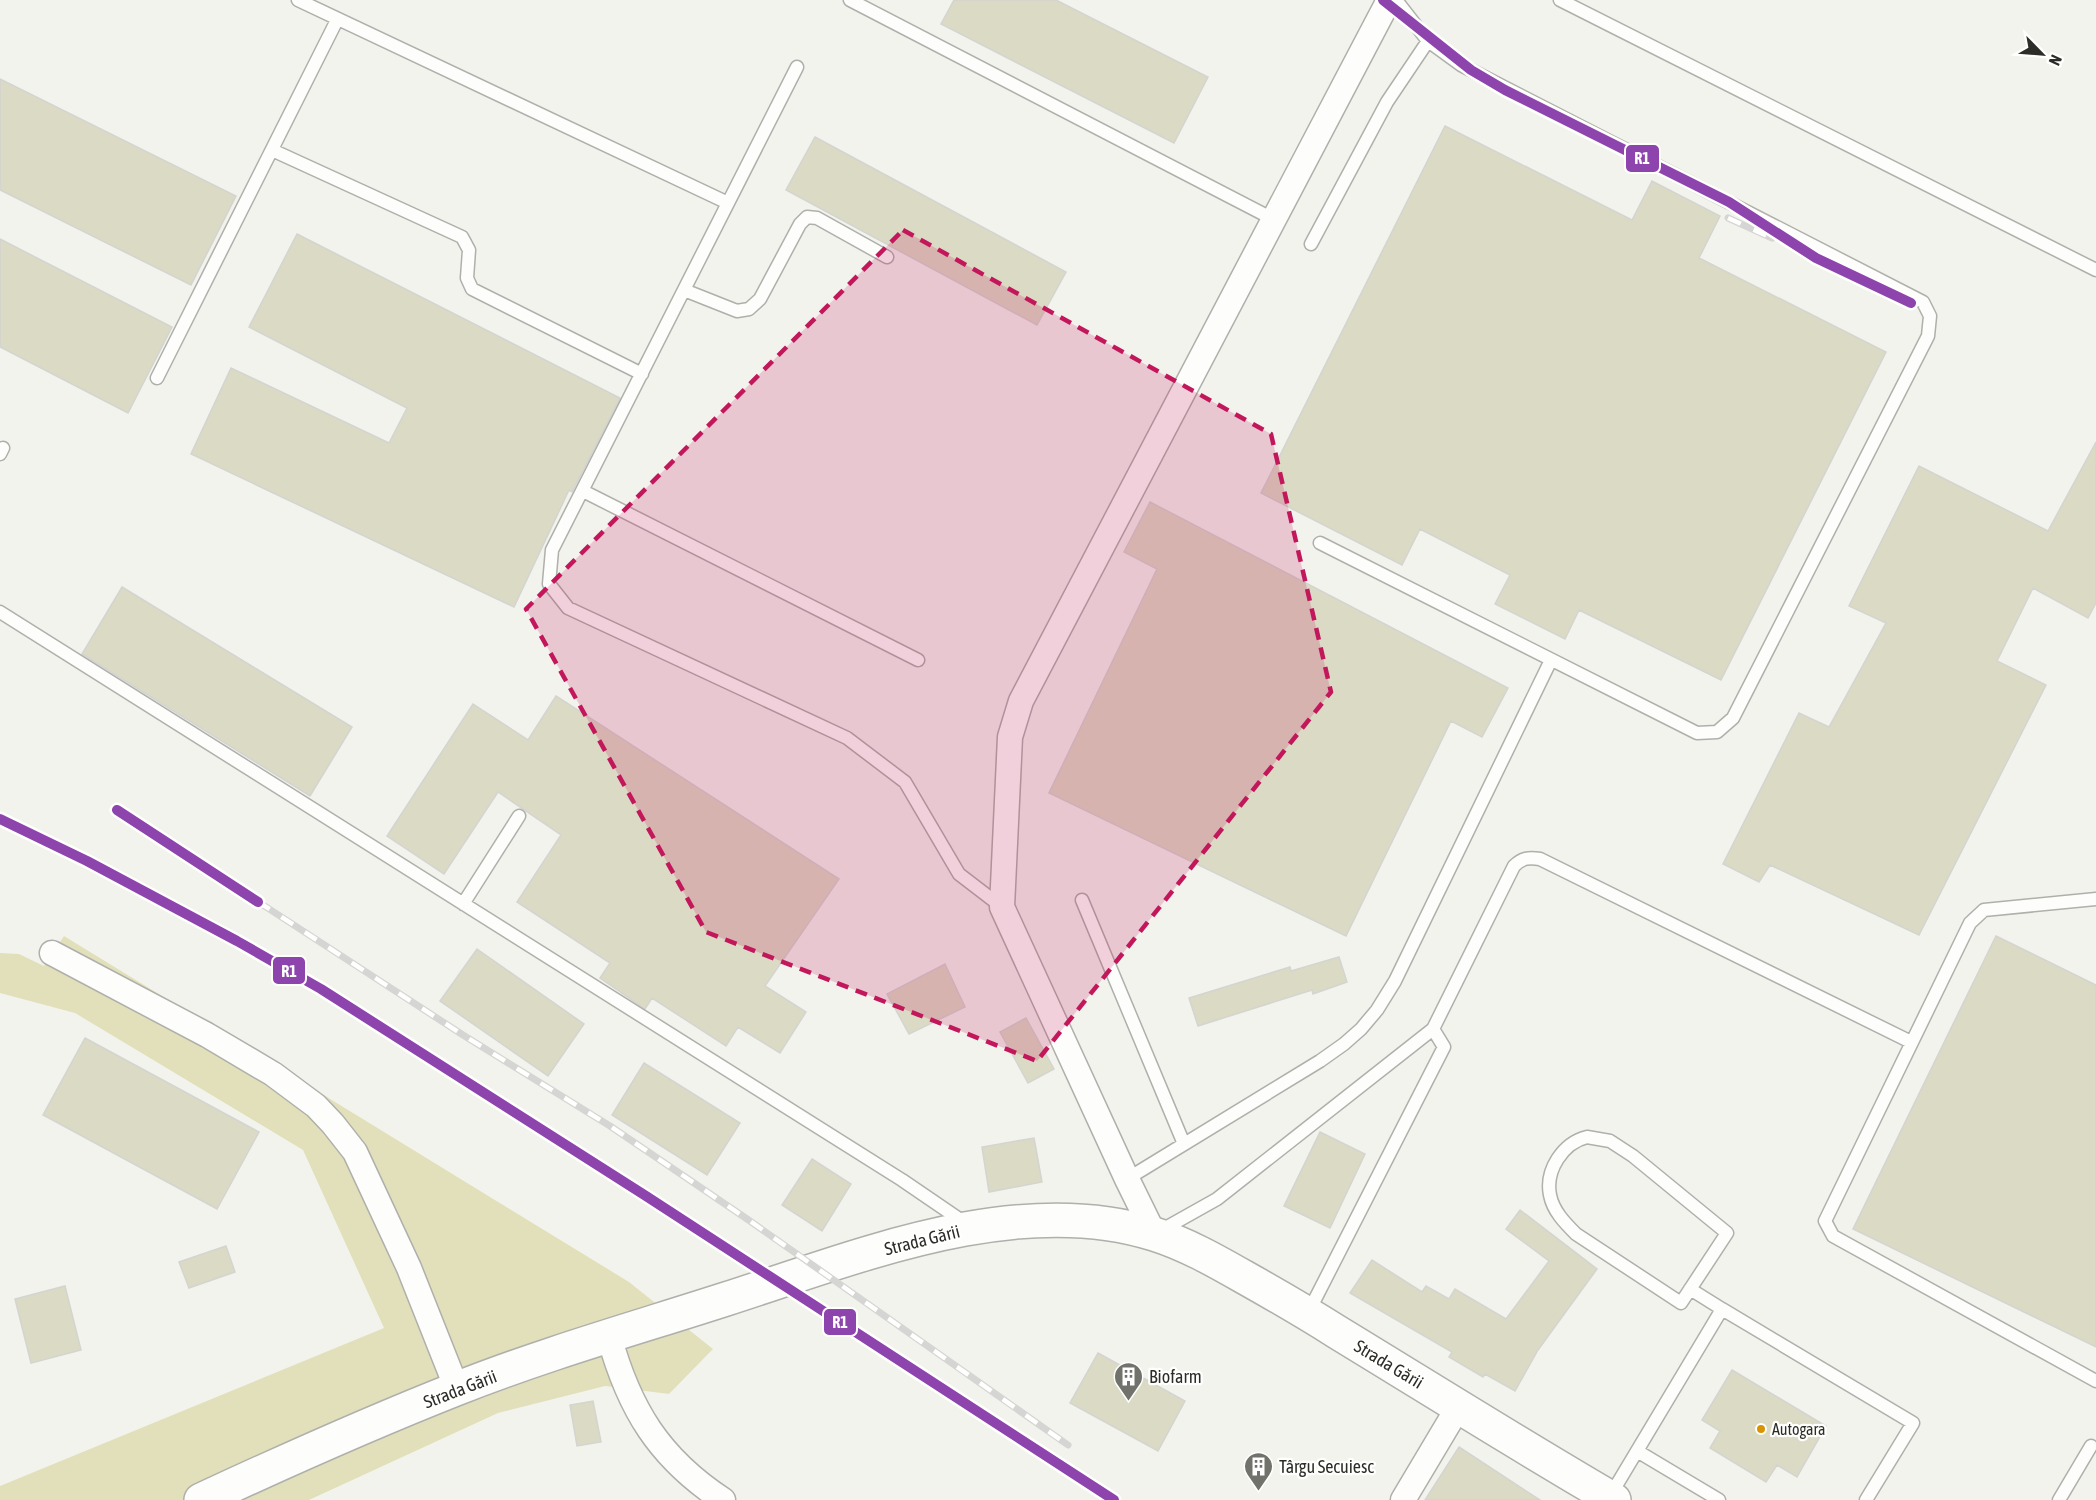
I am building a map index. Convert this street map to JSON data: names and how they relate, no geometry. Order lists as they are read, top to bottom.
{
  "streets": {
    "main road": ["Strada Gării"]
  },
  "places": {
    "building": ["Biofarm", "Târgu Secuiesc"],
    "other": ["Autogara"]
  },
  "lines": ["transit line R1"],
  "north": "bottom right"
}
